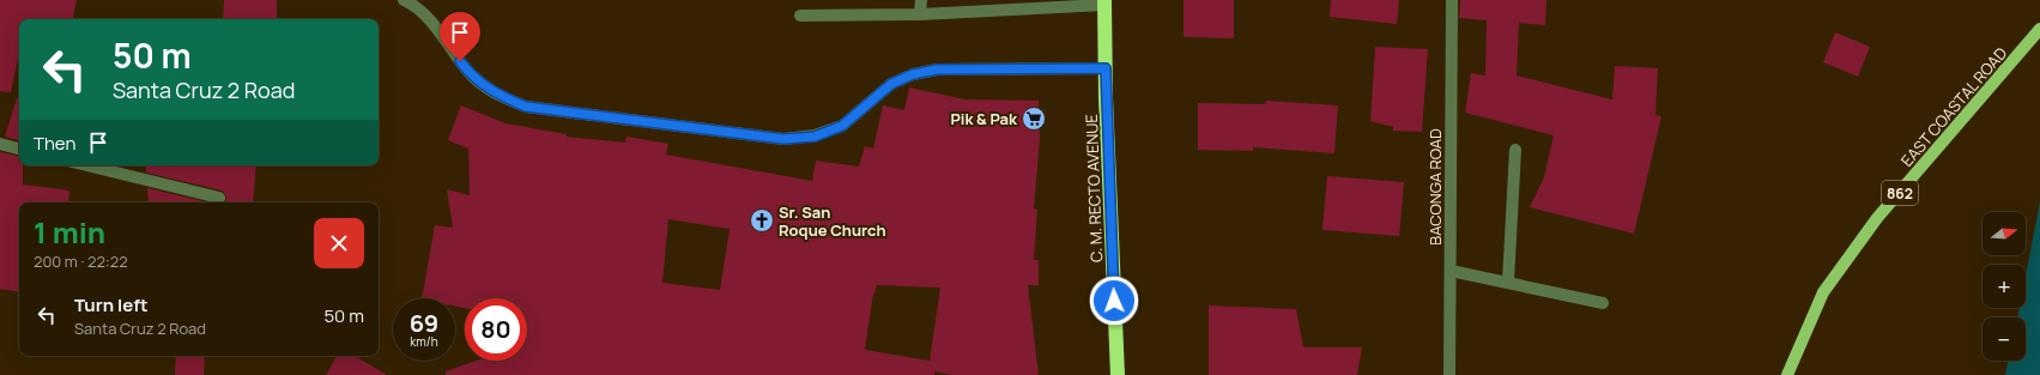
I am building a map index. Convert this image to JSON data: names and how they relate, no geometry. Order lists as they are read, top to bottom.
{
  "streets": {
    "highway": ["C. M. RECTO AVENUE"],
    "main road": ["EAST COASTAL ROAD", "862"],
    "street": ["BACONGA ROAD"]
  },
  "places": {
    "supermarket": ["Pik & Pak"],
    "church": ["Sr. San Roque Church"]
  },
  "north": "right",
  "page": {
    "turn": ["50 m", "Santa Cruz 2 Road"],
    "then": "Then",
    "heading": ["1 min", "200 m · 22:22"],
    "map_buttons": ["+", "−"],
    "list": [
      {
        "name": "Turn left",
        "note": "Santa Cruz 2 Road",
        "value": "50 m"
      }
    ],
    "speed": "69 km/h",
    "limit": "80"
  }
}
